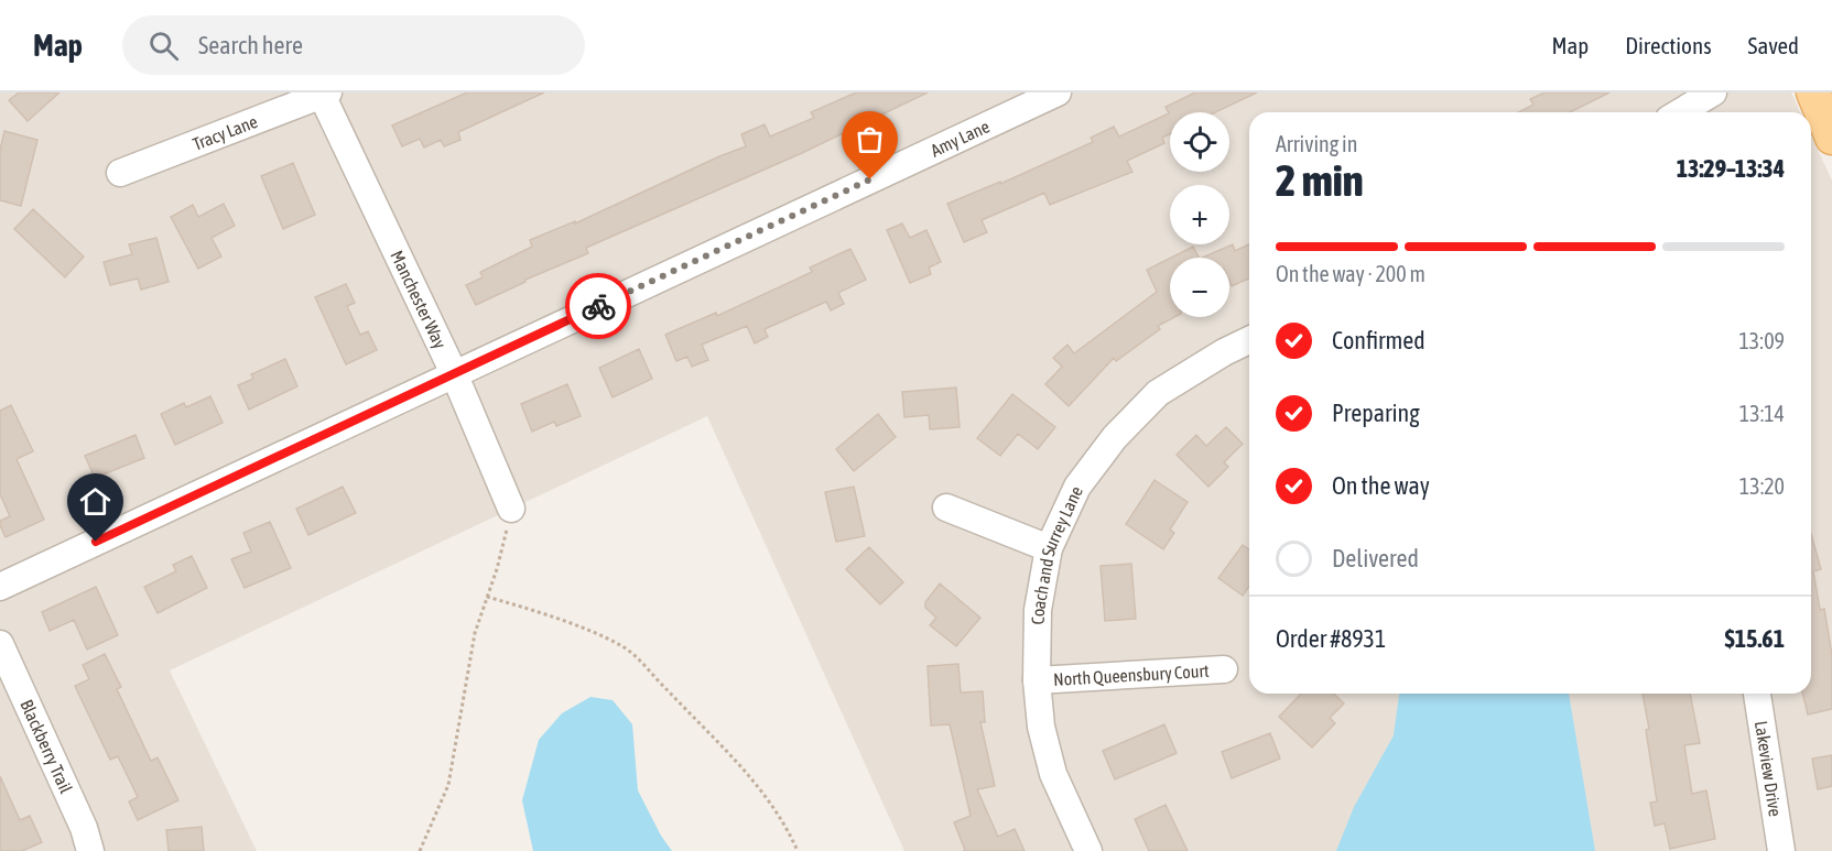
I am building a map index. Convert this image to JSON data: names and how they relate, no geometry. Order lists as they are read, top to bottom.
{
  "streets": {
    "street": [
      "Tracy Lane",
      "Amy Lane",
      "Manchester Way",
      "Coach and Surrey Lane",
      "North Queensbury Court",
      "Blackberry Trail",
      "Lakeview Drive"
    ]
  },
  "crossings": [
    ["Tracy Lane", "Manchester Way"],
    ["Amy Lane", "Manchester Way"],
    ["Coach and Surrey Lane", "North Queensbury Court"]
  ],
  "page": {
    "header": "Map",
    "search": "Search here",
    "nav": ["Map", "Directions", "Saved"],
    "map_buttons": ["+", "−"],
    "heading": ["2 min", "Arriving in", "13:29–13:34"],
    "panel": ["Order #8931", "$15.61"],
    "bar": "On the way · 200 m",
    "list": [
      ["Confirmed", "13:09"],
      ["Preparing", "13:14"],
      ["On the way", "13:20"],
      "Delivered"
    ]
  }
}
